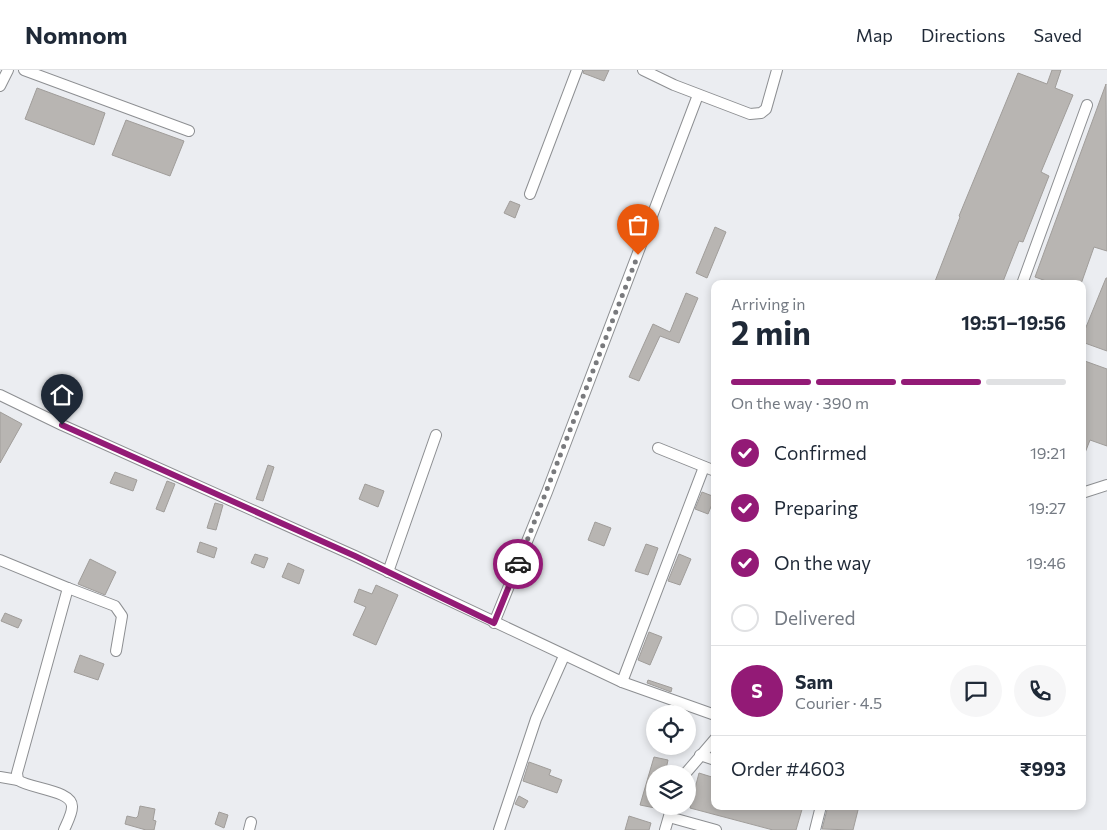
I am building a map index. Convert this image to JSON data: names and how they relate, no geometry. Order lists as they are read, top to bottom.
{
  "page": {
    "header": "Nomnom",
    "nav": ["Map", "Directions", "Saved"],
    "heading": ["2 min", "Arriving in", "19:51–19:56"],
    "panel": [
      "Sam",
      "Courier · 4.5",
      "Order #4603",
      "₹993"
    ],
    "bar": "On the way · 390 m",
    "list": [
      ["Confirmed", "19:21"],
      ["Preparing", "19:27"],
      ["On the way", "19:46"],
      "Delivered"
    ],
    "round": "S"
  }
}
